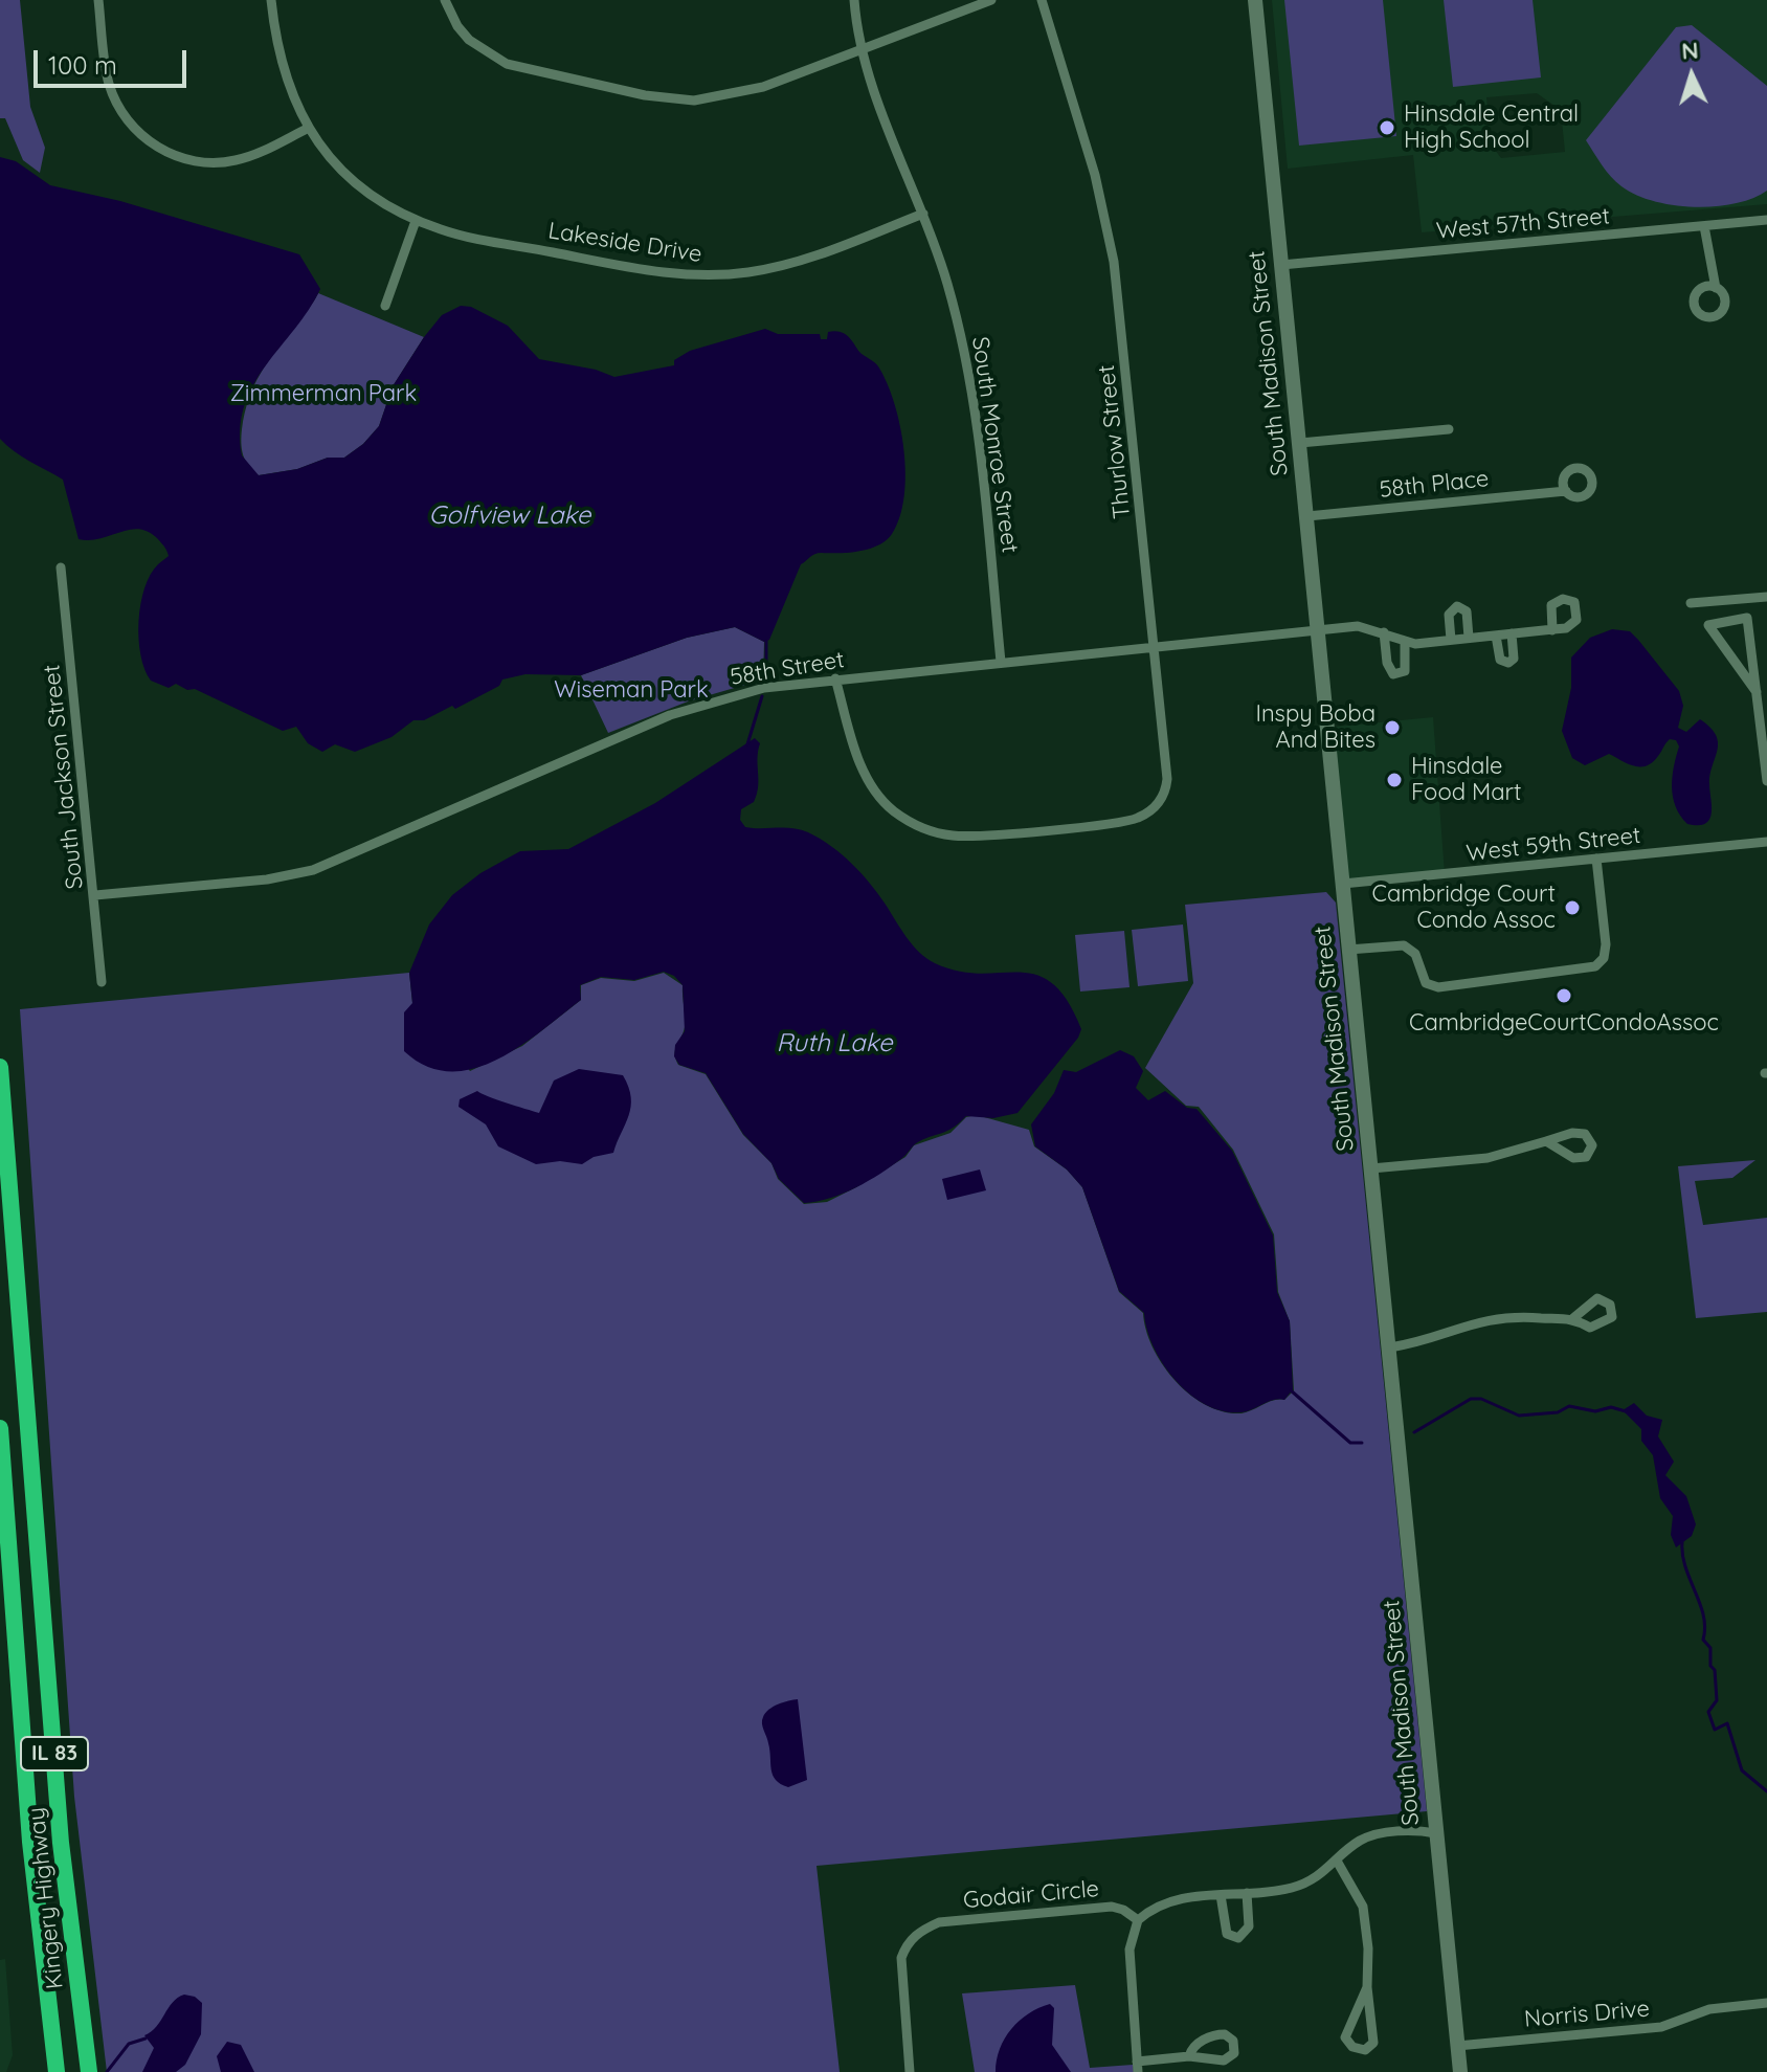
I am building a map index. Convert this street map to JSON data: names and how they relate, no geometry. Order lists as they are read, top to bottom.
{
  "streets": {
    "highway": ["IL 83", "Kingery Highway"],
    "street": [
      "West 57th Street",
      "Lakeside Drive",
      "South Madison Street",
      "Thurlow Street",
      "South Monroe Street",
      "58th Place",
      "58th Street",
      "South Jackson Street",
      "West 59th Street",
      "Godair Circle",
      "Norris Drive"
    ]
  },
  "crossings": [
    ["West 57th Street", "South Madison Street"],
    ["Lakeside Drive", "South Monroe Street"],
    ["South Madison Street", "58th Place"],
    ["South Madison Street", "58th Street"],
    ["South Madison Street", "West 59th Street"],
    ["South Madison Street", "Norris Drive"],
    ["Thurlow Street", "58th Street"],
    ["South Monroe Street", "58th Street"],
    ["58th Street", "South Jackson Street"]
  ],
  "water": ["Golfview Lake", "Ruth Lake"],
  "parks": ["Zimmerman Park", "Wiseman Park"],
  "places": [
    "Hinsdale Central High School",
    "Inspy Boba And Bites",
    "Hinsdale Food Mart",
    "Cambridge Court Condo Assoc",
    "CambridgeCourtCondoAssoc"
  ],
  "scale_bar": "100 m",
  "north": "top"
}
